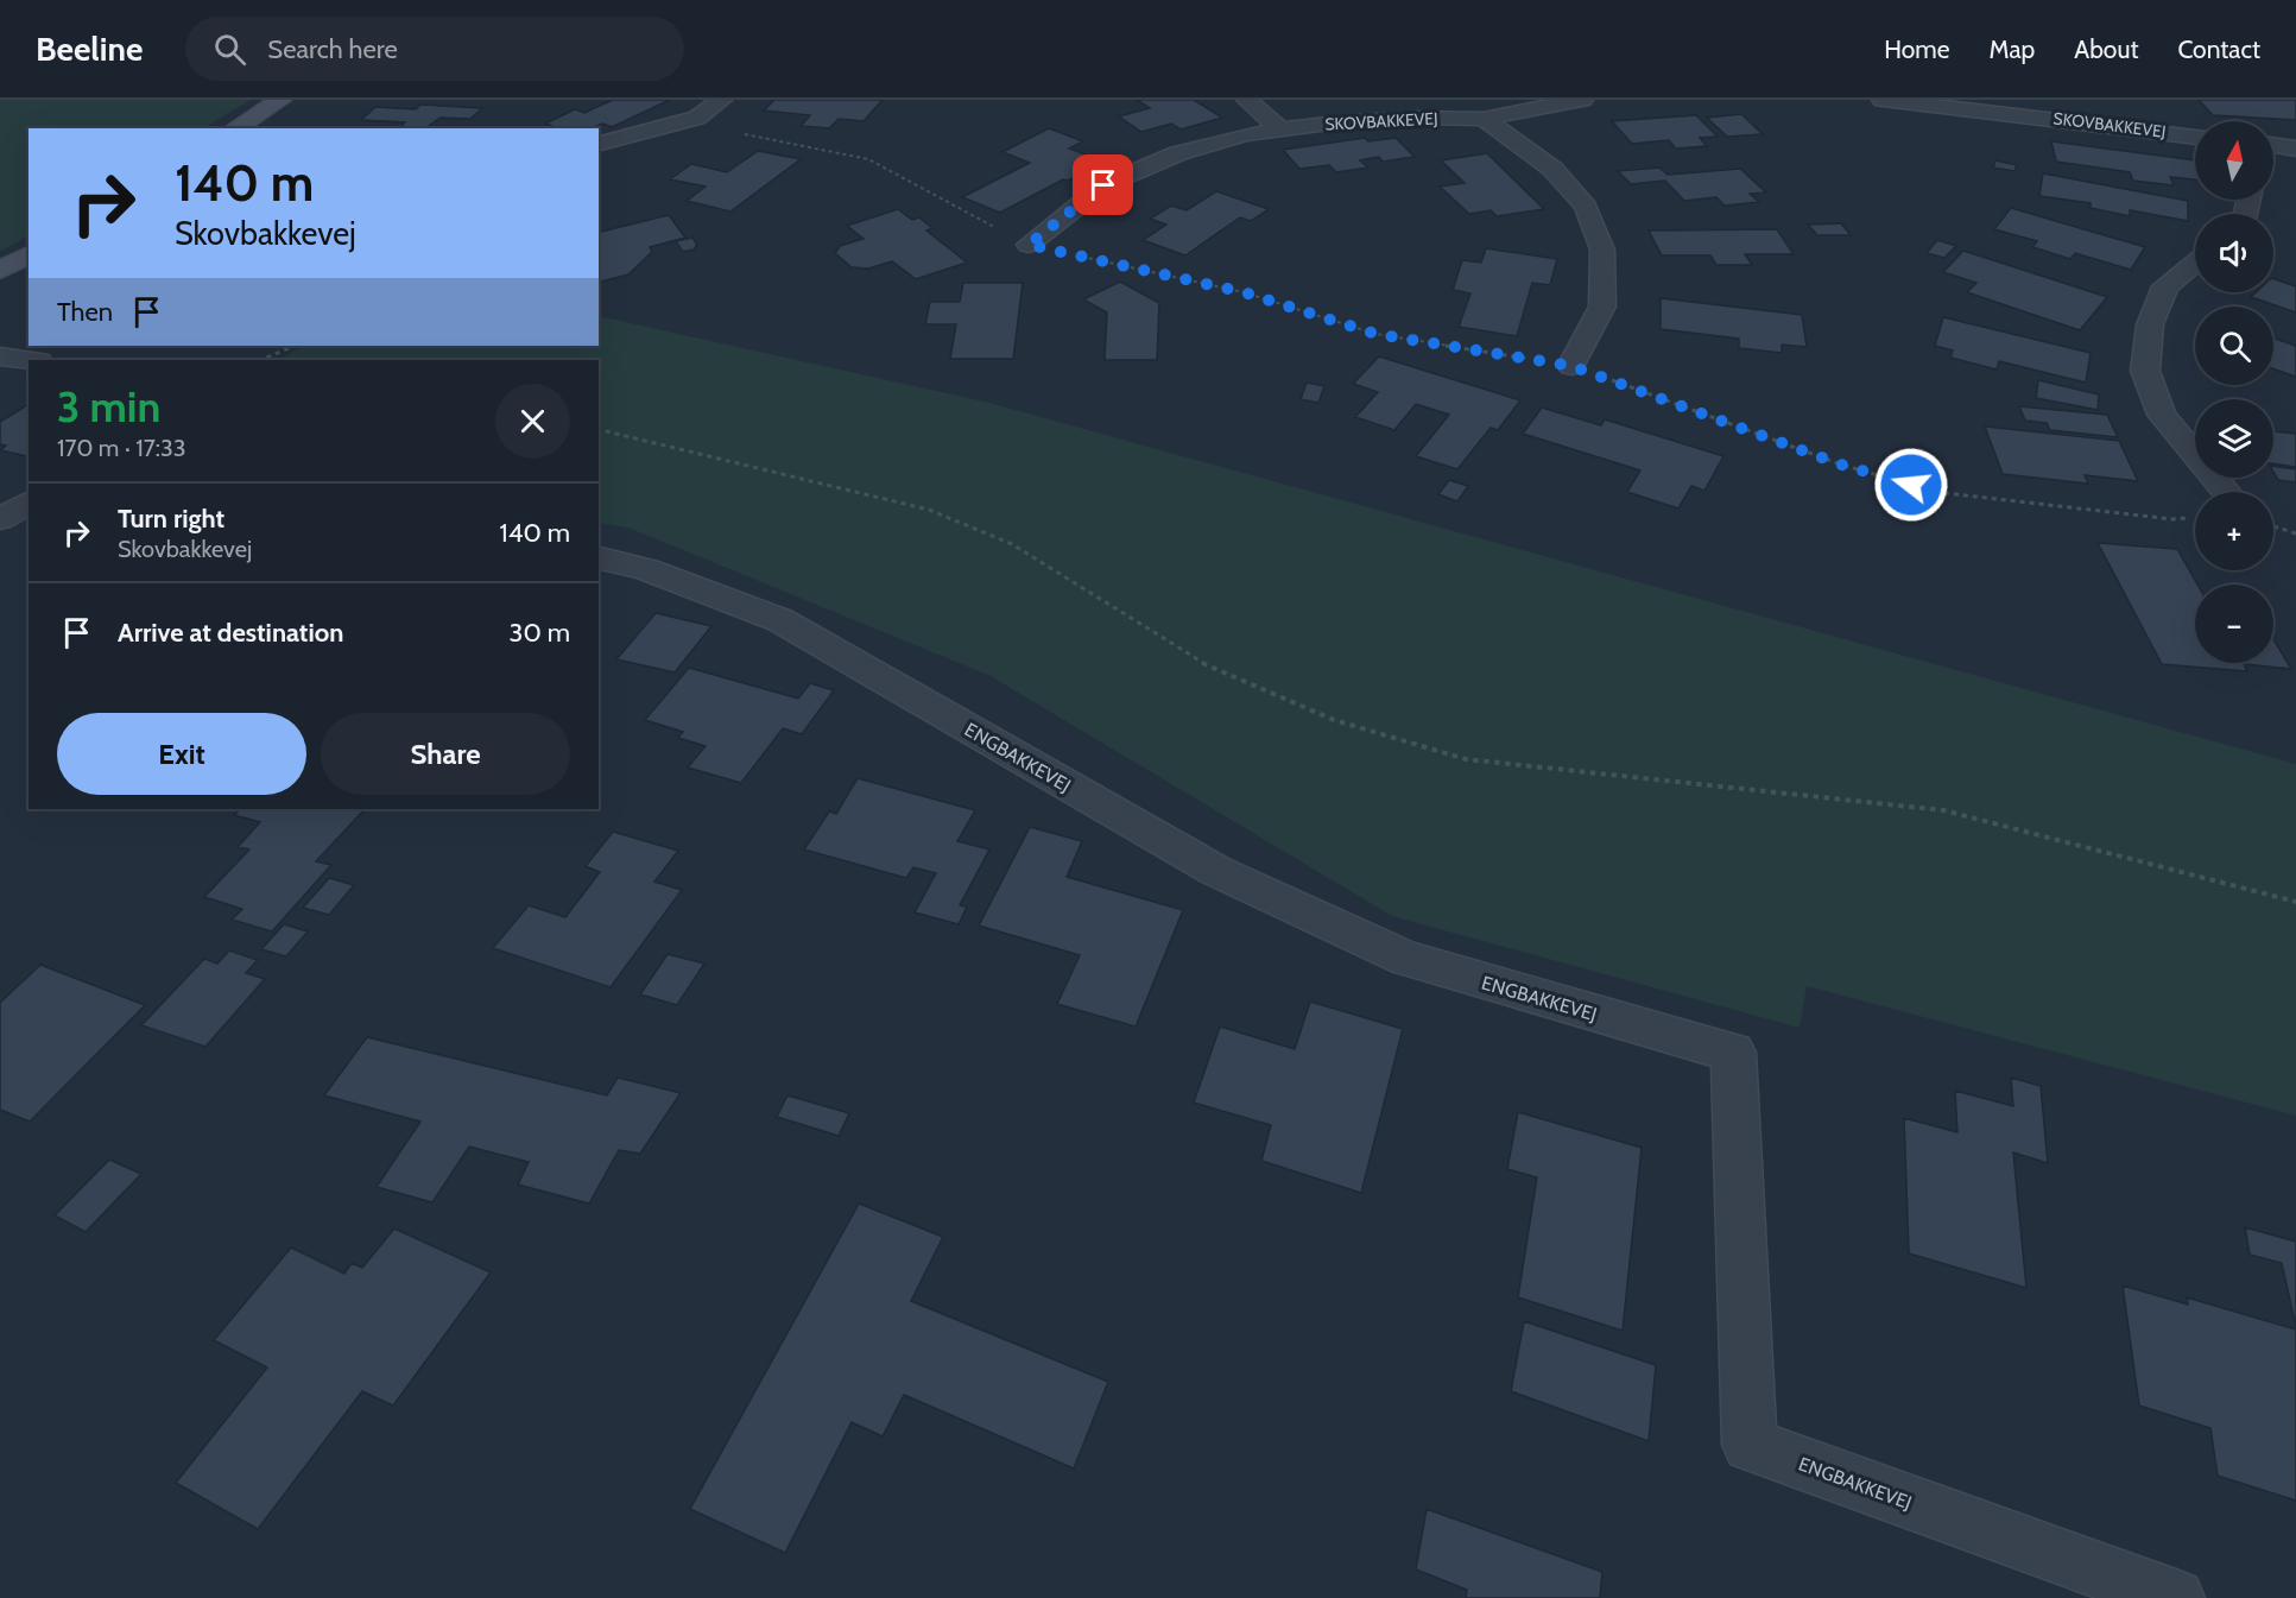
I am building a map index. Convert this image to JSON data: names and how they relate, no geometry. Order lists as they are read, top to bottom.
{
  "streets": {
    "street": ["SKOVBAKKEVEJ", "ENGBAKKEVEJ"]
  },
  "north": "top",
  "page": {
    "header": "Beeline",
    "search": "Search here",
    "nav": [
      "Home",
      "Map",
      "About",
      "Contact"
    ],
    "map_buttons": ["+", "−"],
    "turn": ["140 m", "Skovbakkevej"],
    "then": "Then",
    "heading": ["3 min", "170 m · 17:33"],
    "list": [
      {
        "name": "Turn right",
        "note": "Skovbakkevej",
        "value": "140 m"
      },
      {
        "name": "Arrive at destination",
        "value": "30 m"
      }
    ],
    "buttons": ["Exit", "Share"]
  }
}
